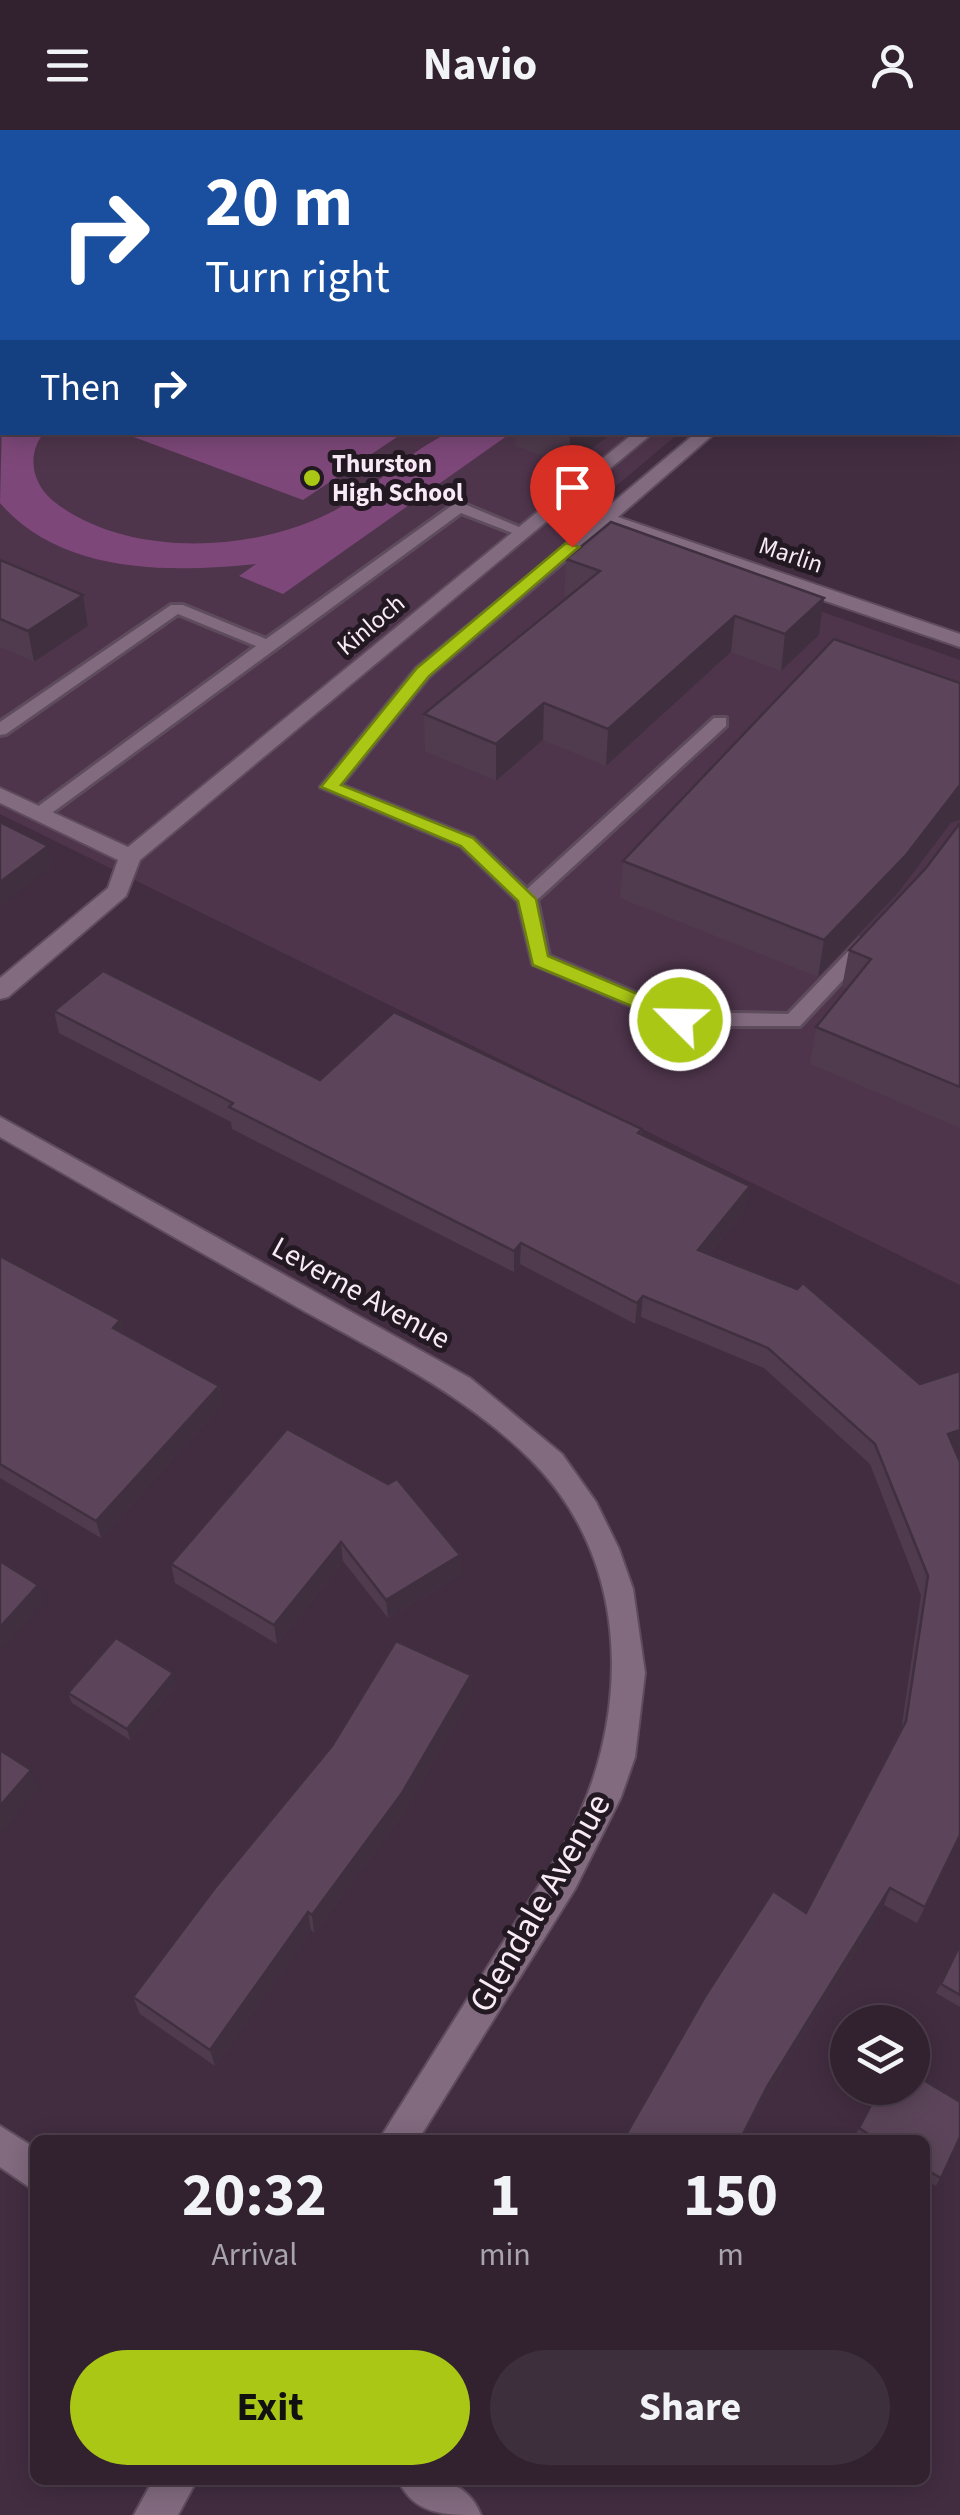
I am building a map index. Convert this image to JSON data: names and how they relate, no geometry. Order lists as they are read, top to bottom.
{
  "streets": {
    "street": [
      "Marlin",
      "Kinloch",
      "Leverne Avenue",
      "Glendale Avenue"
    ]
  },
  "crossings": [
    ["Leverne Avenue", "Glendale Avenue"]
  ],
  "places": ["Thurston High School"],
  "page": {
    "header": "Navio",
    "turn": ["20 m", "Turn right"],
    "then": "Then",
    "eta": [
      "20:32",
      "Arrival",
      "1",
      "min",
      "150",
      "m"
    ],
    "buttons": ["Exit", "Share"]
  }
}
